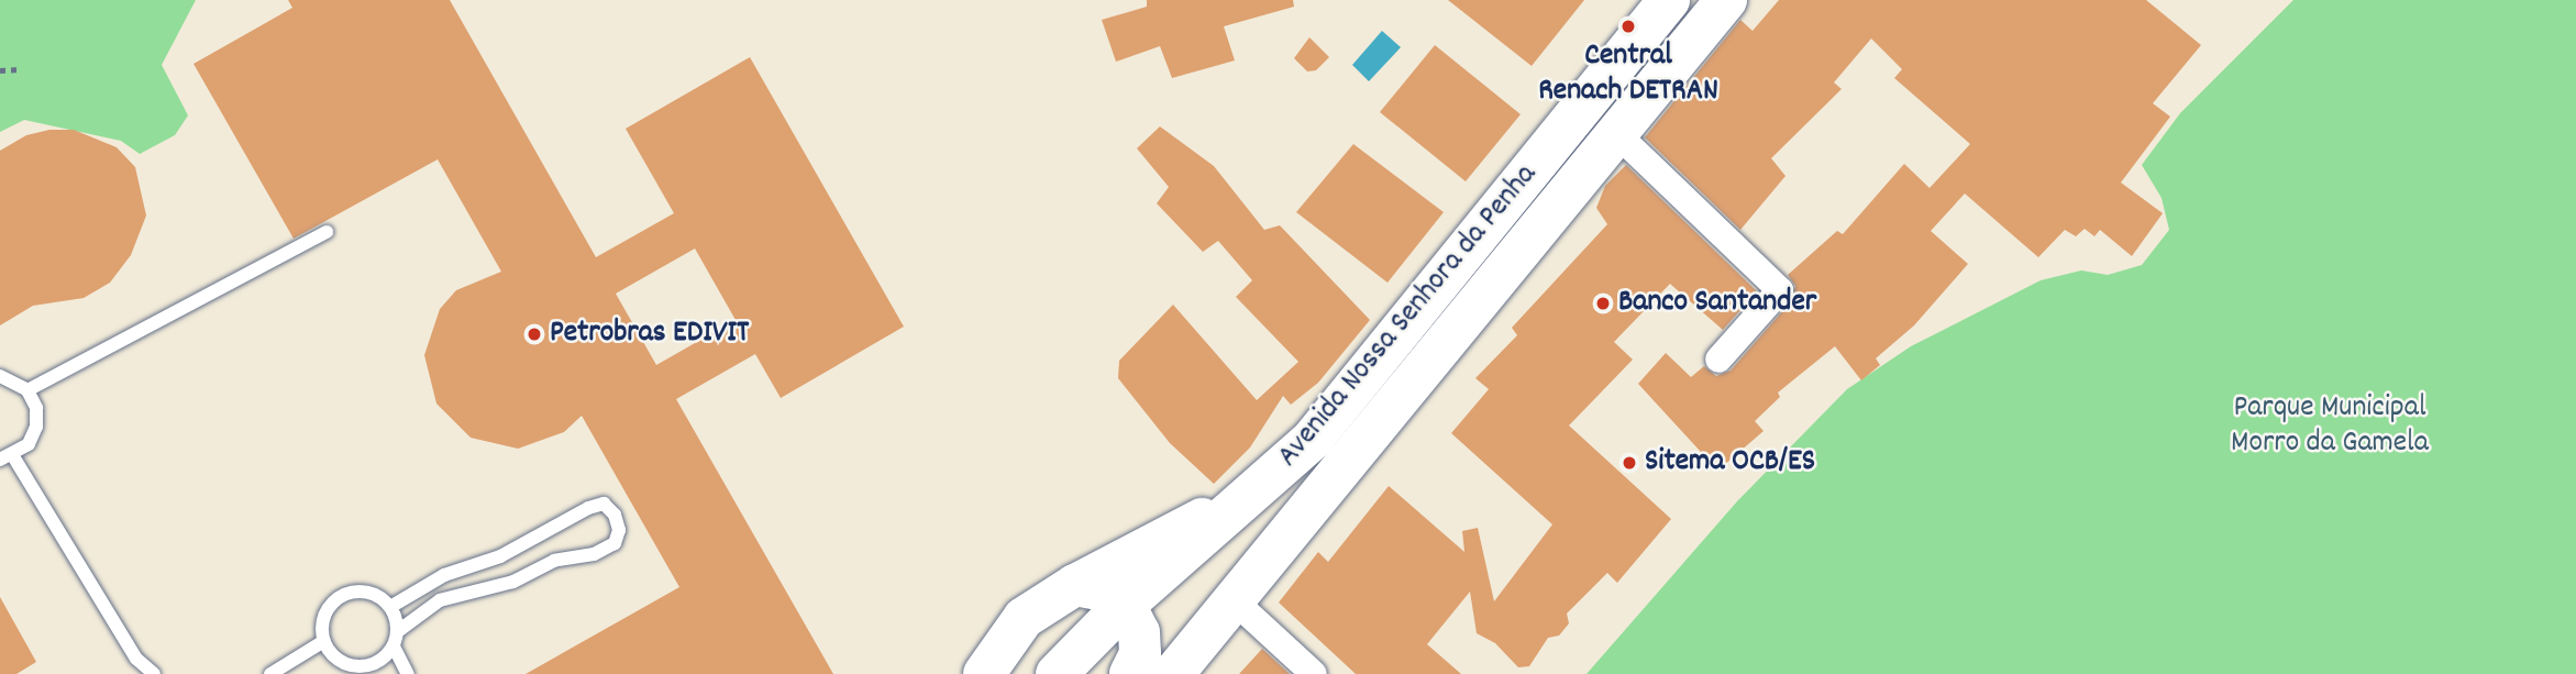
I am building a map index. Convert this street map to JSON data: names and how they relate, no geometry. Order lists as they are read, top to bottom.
{
  "streets": {
    "main road": ["Avenida Nossa Senhora da Penha"]
  },
  "parks": ["Parque Municipal Morro da Gamela"],
  "places": [
    "Central Renach DETRAN",
    "Banco Santander",
    "Petrobras EDIVIT",
    "Sitema OCB/ES"
  ]
}
